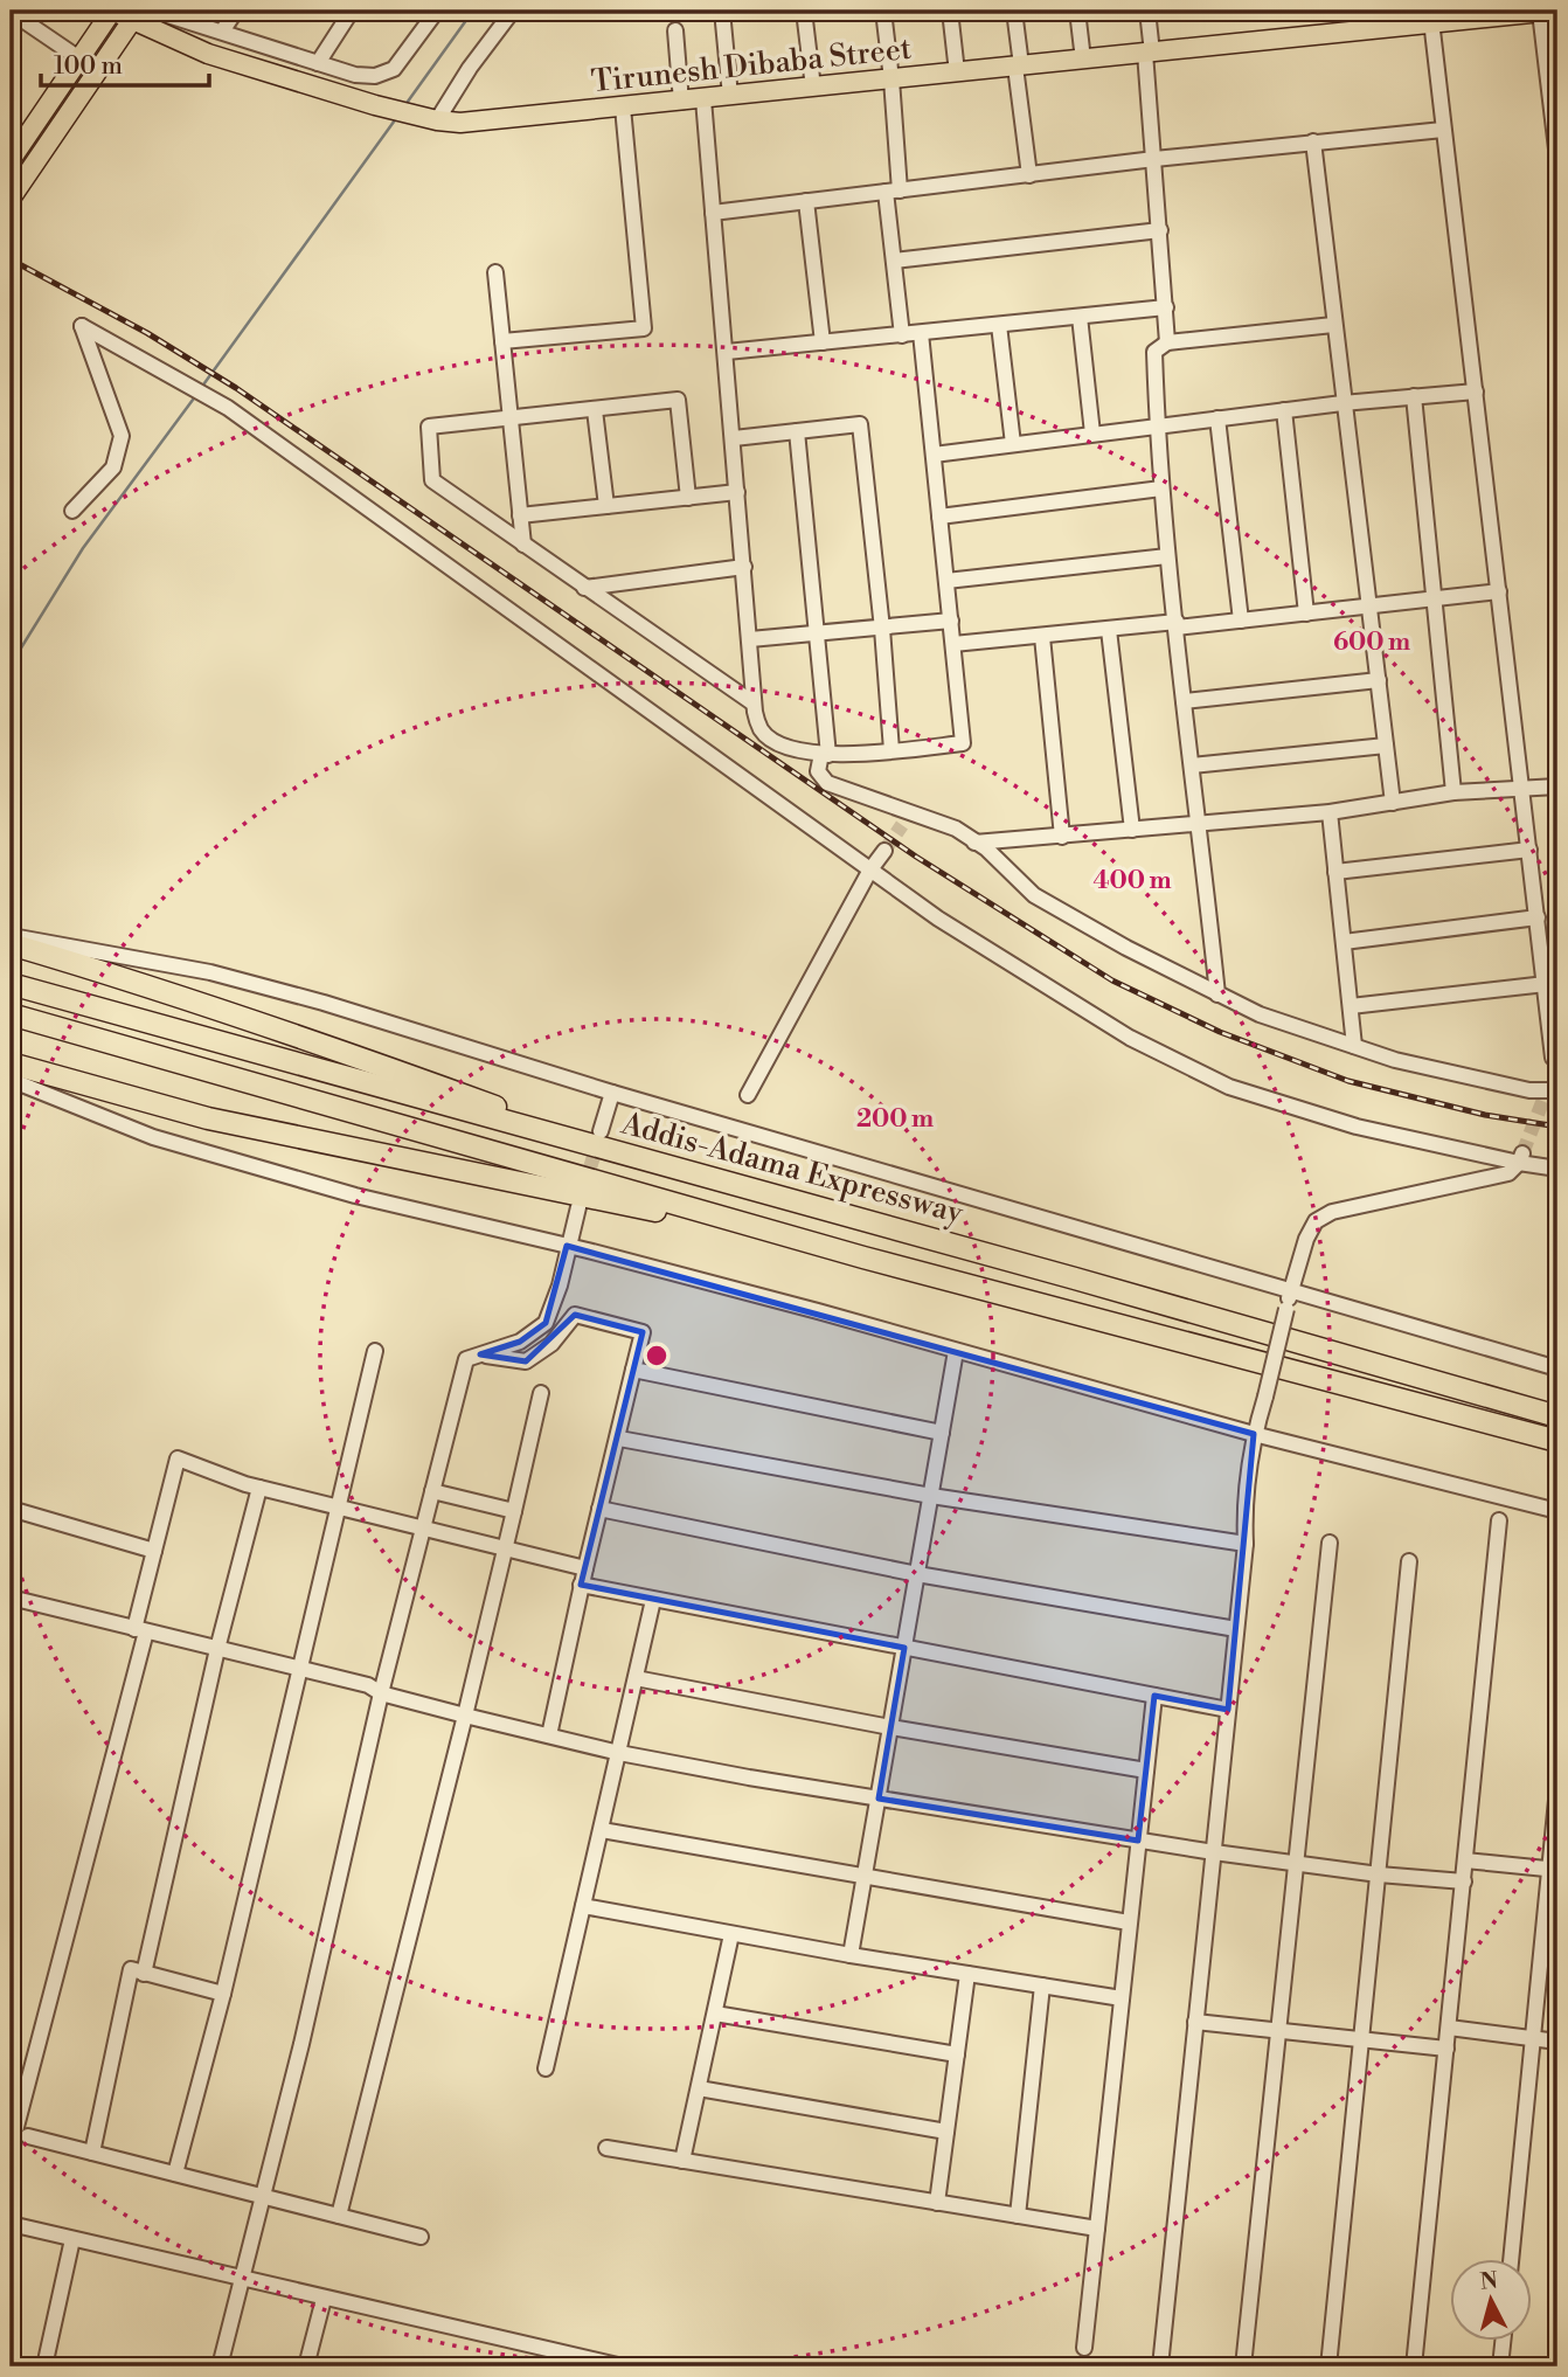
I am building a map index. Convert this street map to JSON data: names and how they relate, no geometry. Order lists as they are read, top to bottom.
{
  "streets": {
    "highway": ["Addis-Adama Expressway"],
    "main road": ["Tirunesh Dibaba Street"]
  },
  "scale_bar": "100 m",
  "north": "top",
  "rings": ["600 m", "400 m", "200 m"]
}
